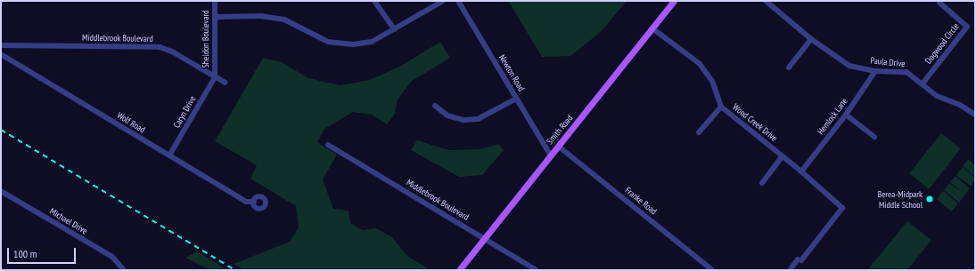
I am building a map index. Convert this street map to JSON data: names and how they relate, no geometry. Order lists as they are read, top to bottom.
{
  "streets": {
    "main road": ["Smith Road"],
    "street": [
      "Middlebrook Boulevard",
      "Sheldon Boulevard",
      "Dogwood Circle",
      "Paula Drive",
      "Newton Road",
      "Caryn Drive",
      "Hemlock Lane",
      "Wolf Road",
      "Wood Creek Drive",
      "Franke Road",
      "Michael Drive"
    ]
  },
  "crossings": [
    ["Middlebrook Boulevard", "Sheldon Boulevard"],
    ["Middlebrook Boulevard", "Caryn Drive"],
    ["Middlebrook Boulevard", "Smith Road"],
    ["Sheldon Boulevard", "Caryn Drive"],
    ["Dogwood Circle", "Paula Drive"],
    ["Paula Drive", "Hemlock Lane"],
    ["Newton Road", "Smith Road"],
    ["Caryn Drive", "Wolf Road"],
    ["Hemlock Lane", "Wood Creek Drive"],
    ["Wood Creek Drive", "Smith Road"],
    ["Smith Road", "Franke Road"]
  ],
  "places": ["Berea-Midpark Middle School"],
  "scale_bar": "100 m"
}
